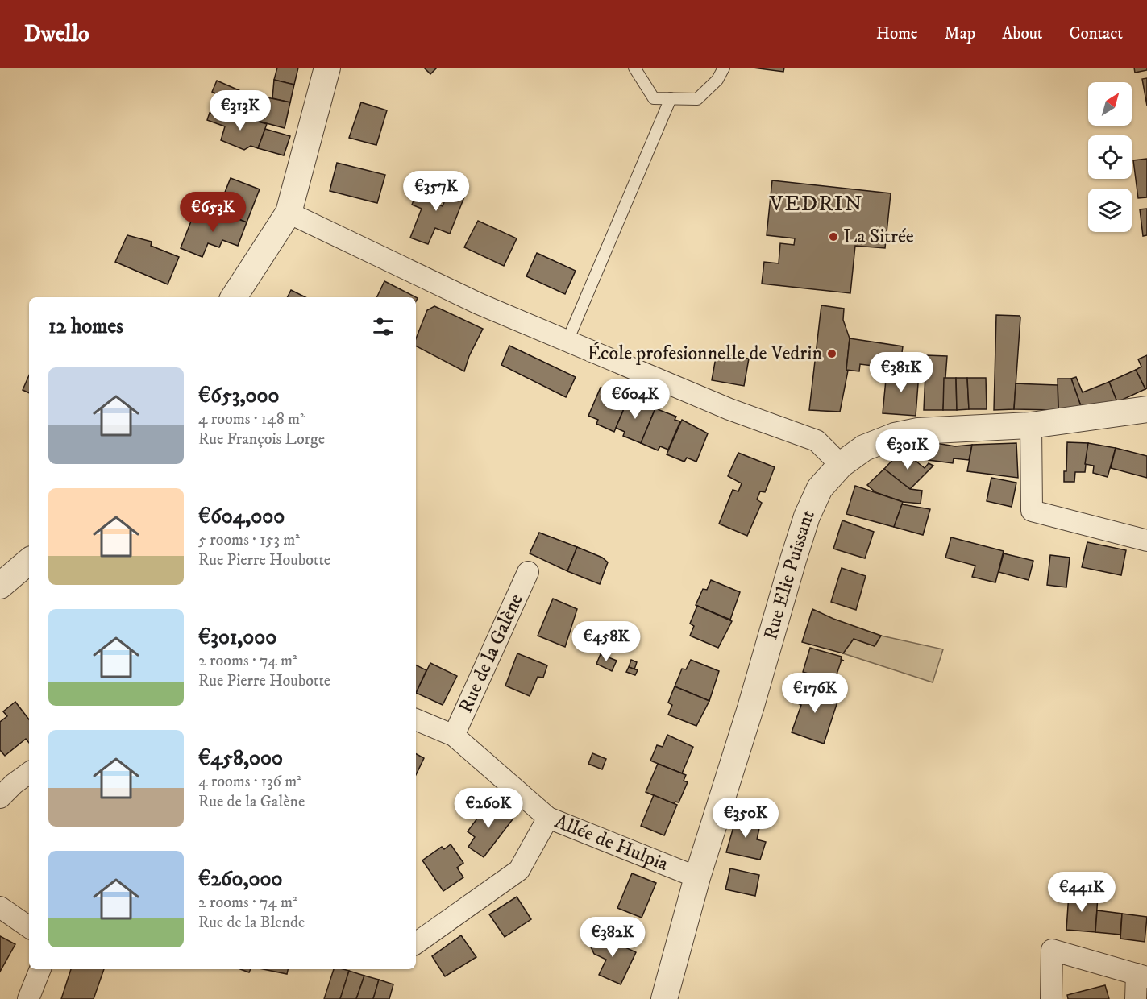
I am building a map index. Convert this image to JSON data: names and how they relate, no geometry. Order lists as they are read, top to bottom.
{
  "streets": {
    "street": ["Rue Elie Puissant", "Rue de la Galène", "Allée de Hulpia"]
  },
  "crossings": [
    ["Rue Elie Puissant", "Allée de Hulpia"],
    ["Rue de la Galène", "Allée de Hulpia"]
  ],
  "districts": ["VEDRIN"],
  "places": ["La Sitrée", "École profesionnelle de Vedrin"],
  "north": "top right",
  "page": {
    "header": "Dwello",
    "nav": [
      "Home",
      "Map",
      "About",
      "Contact"
    ],
    "price": [
      "€313K",
      "€357K",
      "€653K",
      "€381K",
      "€604K",
      "€301K",
      "€458K",
      "€176K",
      "€260K",
      "€350K",
      "€441K",
      "€382K"
    ],
    "heading": "12 homes",
    "list": [
      {
        "name": "€653,000",
        "note": "4 rooms · 148 m² · Rue François Lorge"
      },
      {
        "name": "€604,000",
        "note": "5 rooms · 153 m² · Rue Pierre Houbotte"
      },
      {
        "name": "€301,000",
        "note": "2 rooms · 74 m² · Rue Pierre Houbotte"
      },
      {
        "name": "€458,000",
        "note": "4 rooms · 136 m² · Rue de la Galène"
      },
      {
        "name": "€260,000",
        "note": "2 rooms · 74 m² · Rue de la Blende"
      }
    ]
  }
}
